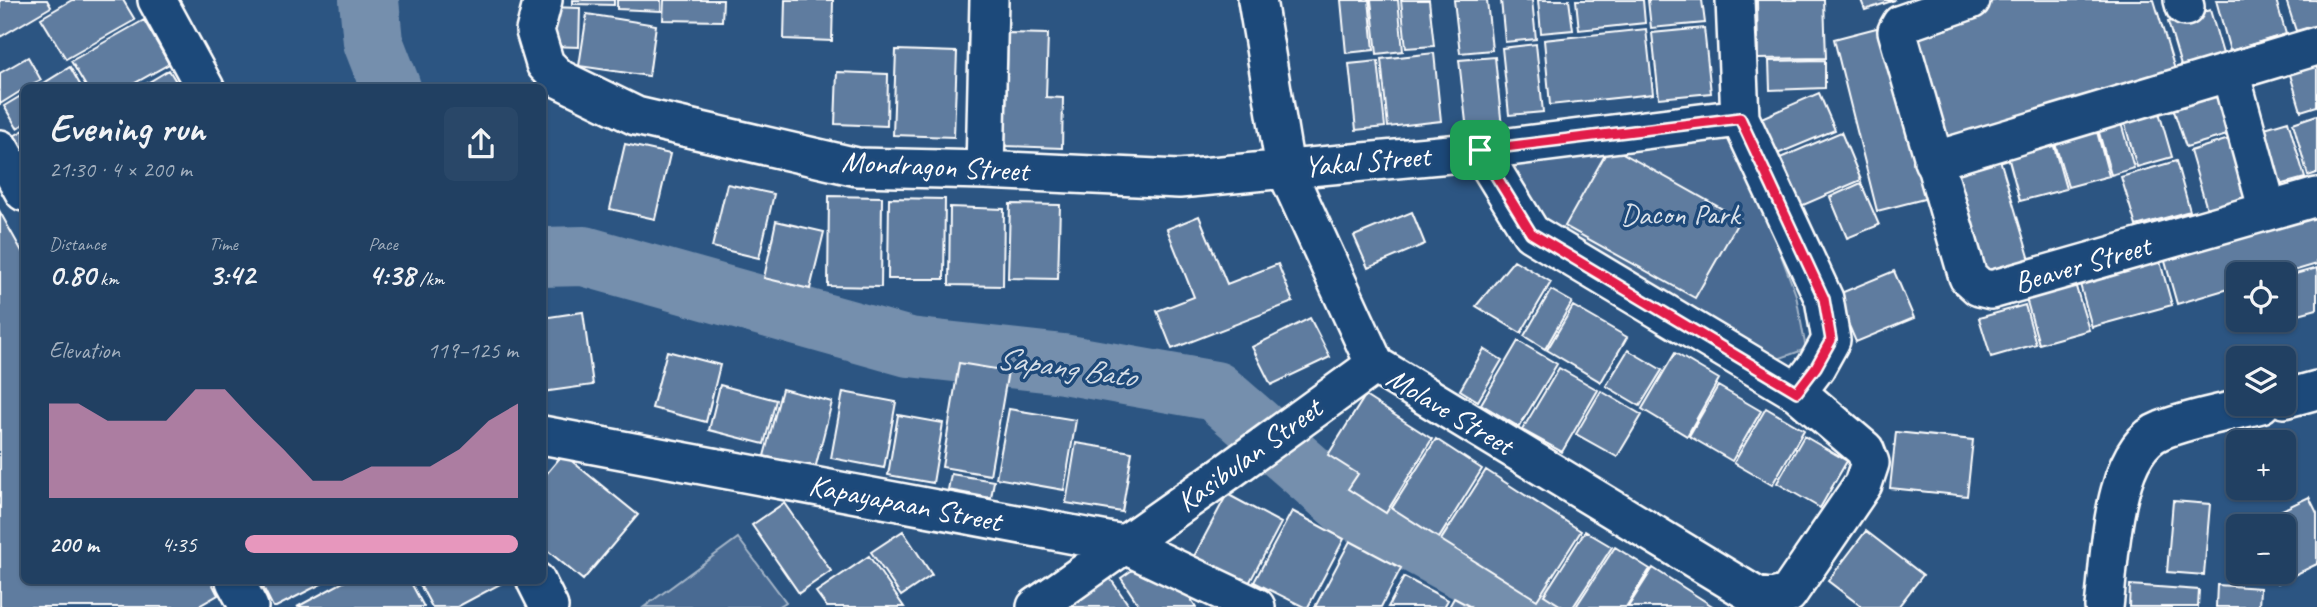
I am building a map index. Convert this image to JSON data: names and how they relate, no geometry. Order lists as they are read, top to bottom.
{
  "streets": {
    "street": [
      "Yakal Street",
      "Mondragon Street",
      "Beaver Street",
      "Molave Street",
      "Kasibulan Street",
      "Kapayapaan Street"
    ]
  },
  "crossings": [
    ["Yakal Street", "Mondragon Street"],
    ["Yakal Street", "Molave Street"],
    ["Mondragon Street", "Molave Street"],
    ["Molave Street", "Kasibulan Street"],
    ["Kasibulan Street", "Kapayapaan Street"]
  ],
  "water": ["Sapang Bato"],
  "parks": ["Dacon Park"],
  "page": {
    "heading": ["Evening run", "21:30 · 4 × 200 m"],
    "stats": [
      ["Distance", "0.80 km"],
      ["Time", "3:42"],
      ["Pace", "4:38 /km"]
    ],
    "map_buttons": ["+", "−"],
    "chart": ["Elevation", "119–125 m"],
    "list": [
      {
        "name": "200 m",
        "note": "4:35"
      }
    ]
  }
}
